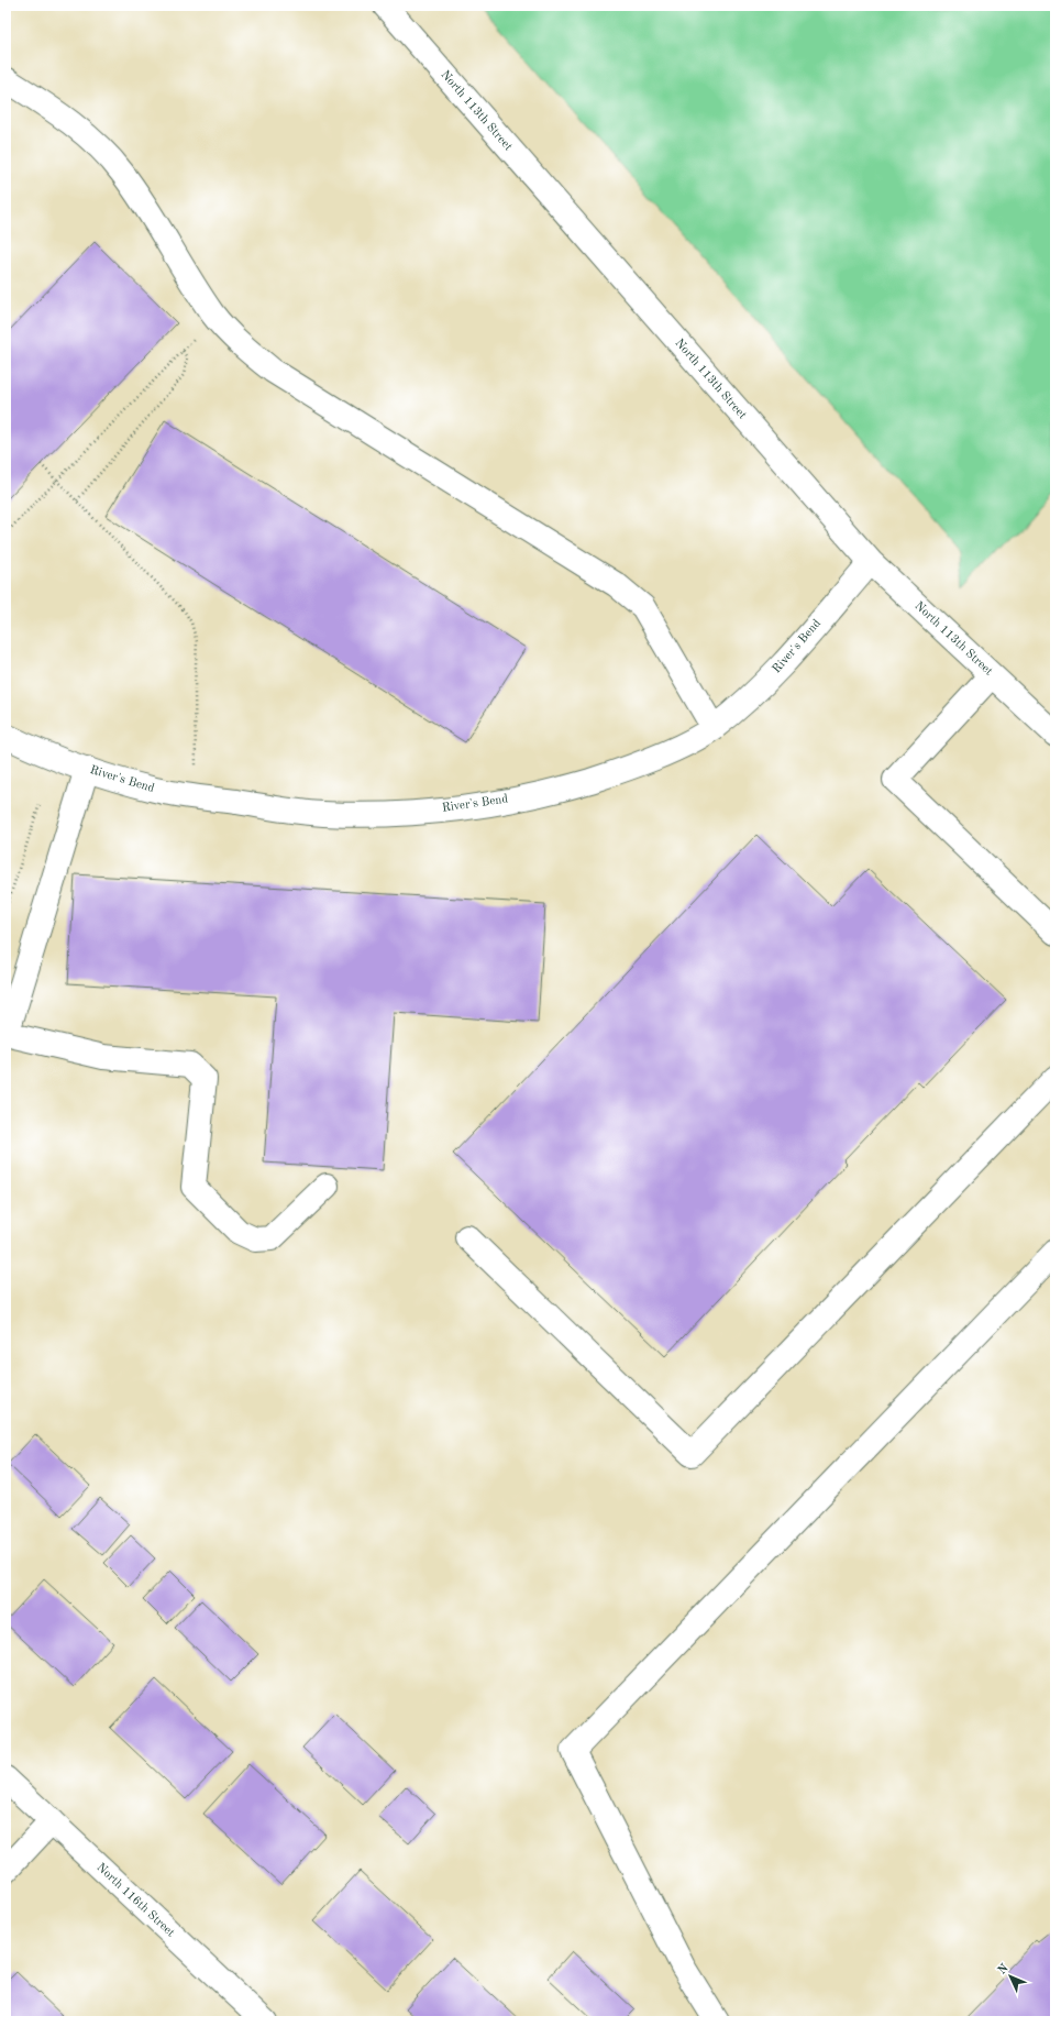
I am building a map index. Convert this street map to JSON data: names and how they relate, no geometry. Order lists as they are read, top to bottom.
{
  "streets": {
    "street": ["North 113th Street", "River's Bend", "North 116th Street"]
  },
  "crossings": [
    ["North 113th Street", "River's Bend"]
  ],
  "north": "top left"
}
